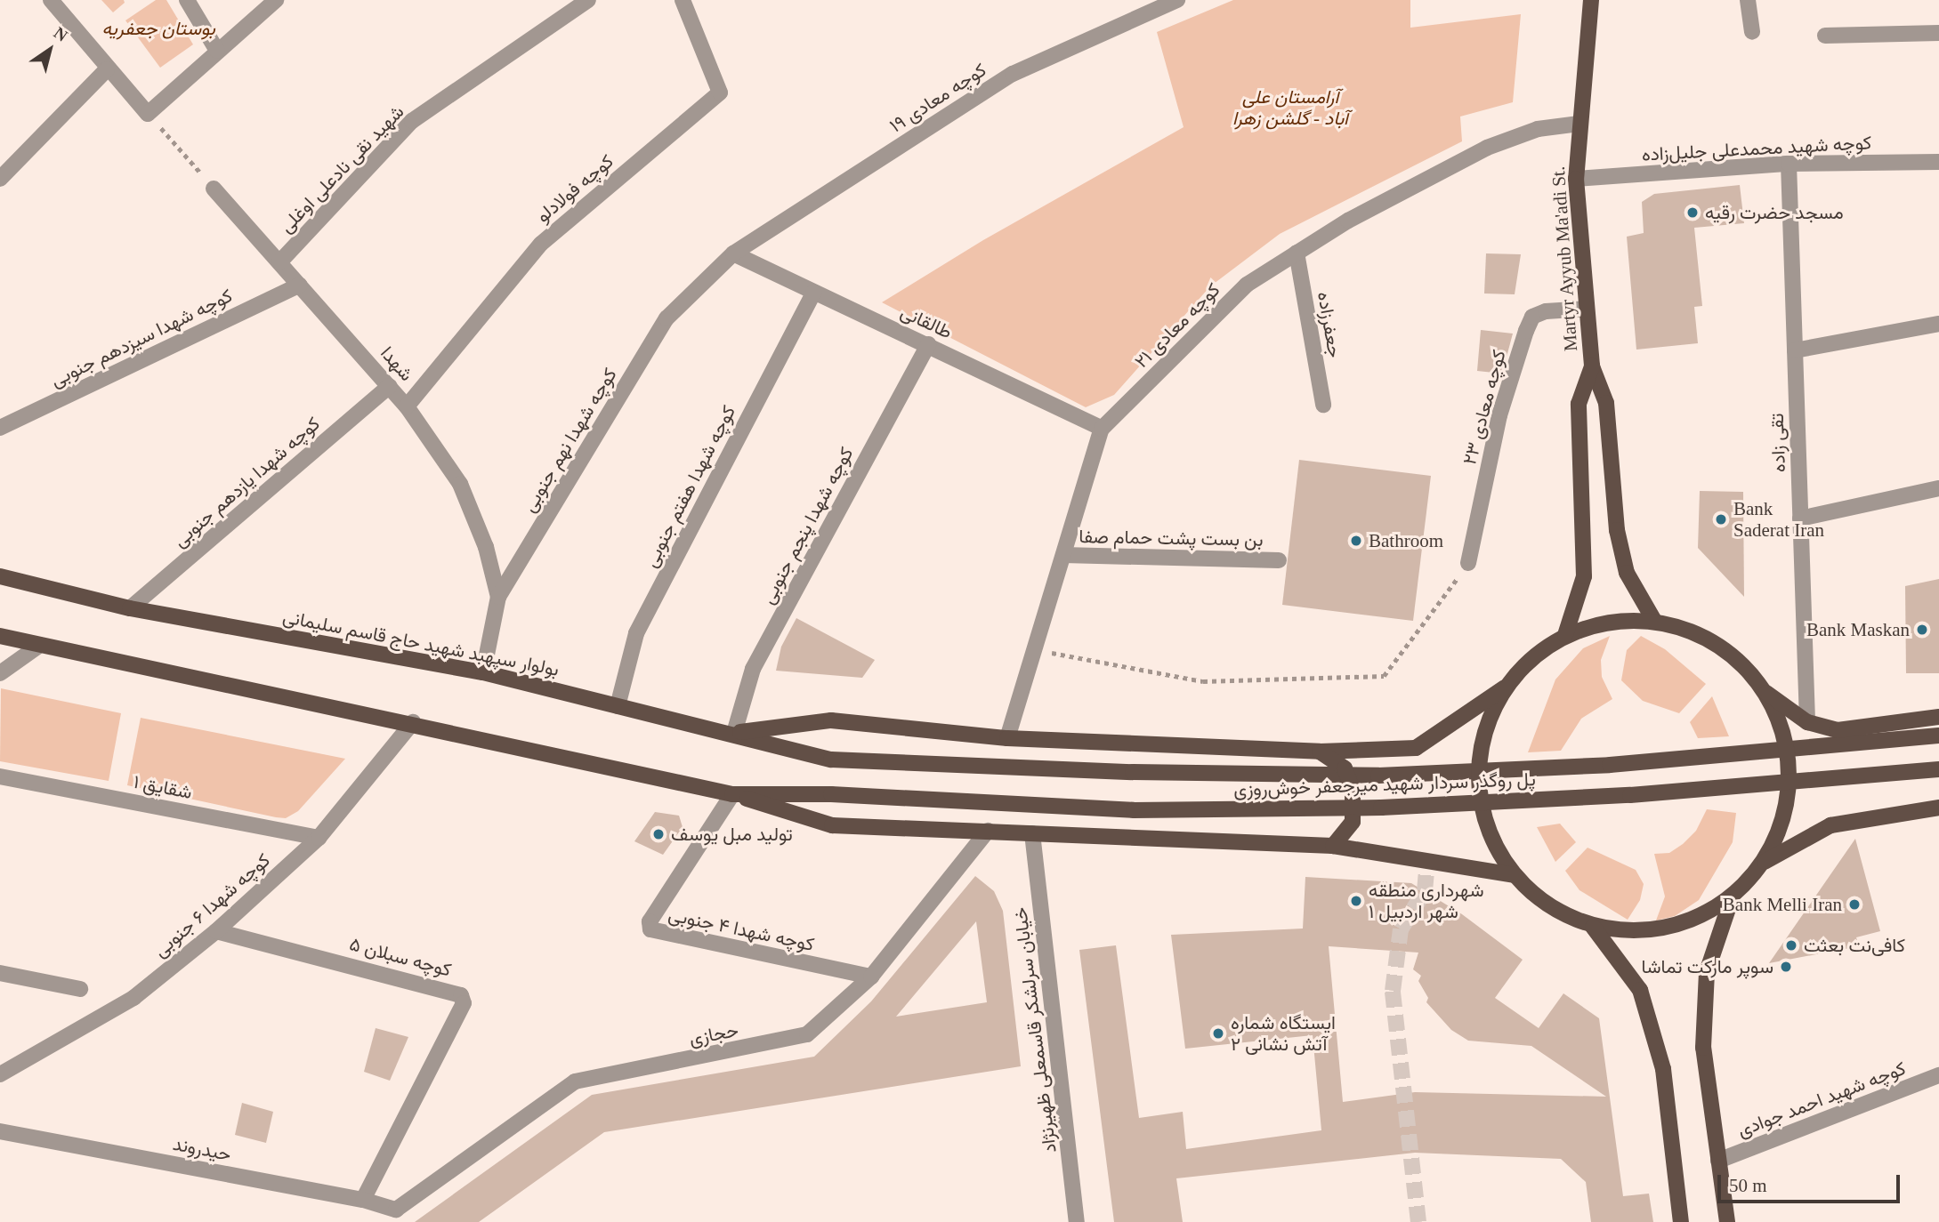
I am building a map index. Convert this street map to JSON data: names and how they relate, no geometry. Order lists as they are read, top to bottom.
{
  "streets": {
    "main road": ["Martyr Ayyub Ma'adi St.", "بولوار سپهبد شهید حاج قاسم سلیمانی", "پل روگذر سردار شهید میرجعفر خوش‌روزی"],
    "street": [
      "کوچه معادی ۱۹",
      "کوچه شهید محمدعلی جلیل‌زاده",
      "شهید نقی نادعلی اوغلی",
      "کوچه فولادلو",
      "طالقانی",
      "جعفرزاده",
      "کوچه معادی ۲۱",
      "کوچه شهدا سیزدهم جنوبی",
      "شهدا",
      "کوچه معادی ۲۳",
      "کوچه شهدا نهم جنوبی",
      "تقی زاده",
      "کوچه شهدا یازدهم جنوبی",
      "کوچه شهدا هفتم جنوبی",
      "کوچه شهدا پنجم جنوبی",
      "بن بست پشت حمام صفا",
      "شقایق ۱",
      "کوچه شهدا ۶ جنوبی",
      "کوچه شهدا ۴ جنوبی",
      "کوچه سبلان ۵",
      "خیابان سرلشکر قاسمعلی ظهیرنژاد",
      "حجازی",
      "کوچه شهید احمد جوادی",
      "حیدروند"
    ]
  },
  "crossings": [
    ["کوچه معادی ۱۹", "طالقانی"],
    ["کوچه معادی ۱۹", "کوچه شهدا نهم جنوبی"],
    ["کوچه شهید محمدعلی جلیل‌زاده", "Martyr Ayyub Ma'adi St."],
    ["کوچه شهید محمدعلی جلیل‌زاده", "تقی زاده"],
    ["شهید نقی نادعلی اوغلی", "شهدا"],
    ["کوچه فولادلو", "شهدا"],
    ["Martyr Ayyub Ma'adi St.", "کوچه معادی ۲۱"],
    ["Martyr Ayyub Ma'adi St.", "کوچه معادی ۲۳"],
    ["طالقانی", "کوچه معادی ۲۱"],
    ["طالقانی", "کوچه شهدا نهم جنوبی"],
    ["طالقانی", "کوچه شهدا هفتم جنوبی"],
    ["طالقانی", "کوچه شهدا پنجم جنوبی"],
    ["جعفرزاده", "کوچه معادی ۲۱"],
    ["کوچه معادی ۲۱", "بن بست پشت حمام صفا"],
    ["کوچه شهدا سیزدهم جنوبی", "شهدا"],
    ["شهدا", "کوچه شهدا نهم جنوبی"],
    ["شهدا", "کوچه شهدا یازدهم جنوبی"],
    ["کوچه شهدا نهم جنوبی", "بولوار سپهبد شهید حاج قاسم سلیمانی"],
    ["کوچه شهدا یازدهم جنوبی", "بولوار سپهبد شهید حاج قاسم سلیمانی"],
    ["کوچه شهدا هفتم جنوبی", "بولوار سپهبد شهید حاج قاسم سلیمانی"],
    ["کوچه شهدا پنجم جنوبی", "بولوار سپهبد شهید حاج قاسم سلیمانی"],
    ["بولوار سپهبد شهید حاج قاسم سلیمانی", "پل روگذر سردار شهید میرجعفر خوش‌روزی"],
    ["پل روگذر سردار شهید میرجعفر خوش‌روزی", "کوچه شهدا ۴ جنوبی"],
    ["شقایق ۱", "کوچه شهدا ۶ جنوبی"],
    ["کوچه شهدا ۶ جنوبی", "کوچه سبلان ۵"],
    ["کوچه شهدا ۴ جنوبی", "حجازی"],
    ["کوچه سبلان ۵", "حیدروند"],
    ["حجازی", "حیدروند"]
  ],
  "parks": ["بوستان جعفریه", "آرامستان علی آباد - گلشن زهرا"],
  "places": [
    "مسجد حضرت رقیه",
    "Bank Saderat Iran",
    "Bathroom",
    "Bank Maskan",
    "تولید مبل یوسف",
    "شهرداری منطقه ۱ شهر اردبیل",
    "Bank Melli Iran",
    "کافی‌نت بعثت",
    "سوپر مارکت تماشا",
    "ایستگاه شماره ۲ آتش نشانی"
  ],
  "scale_bar": "50 m",
  "north": "top right"
}
